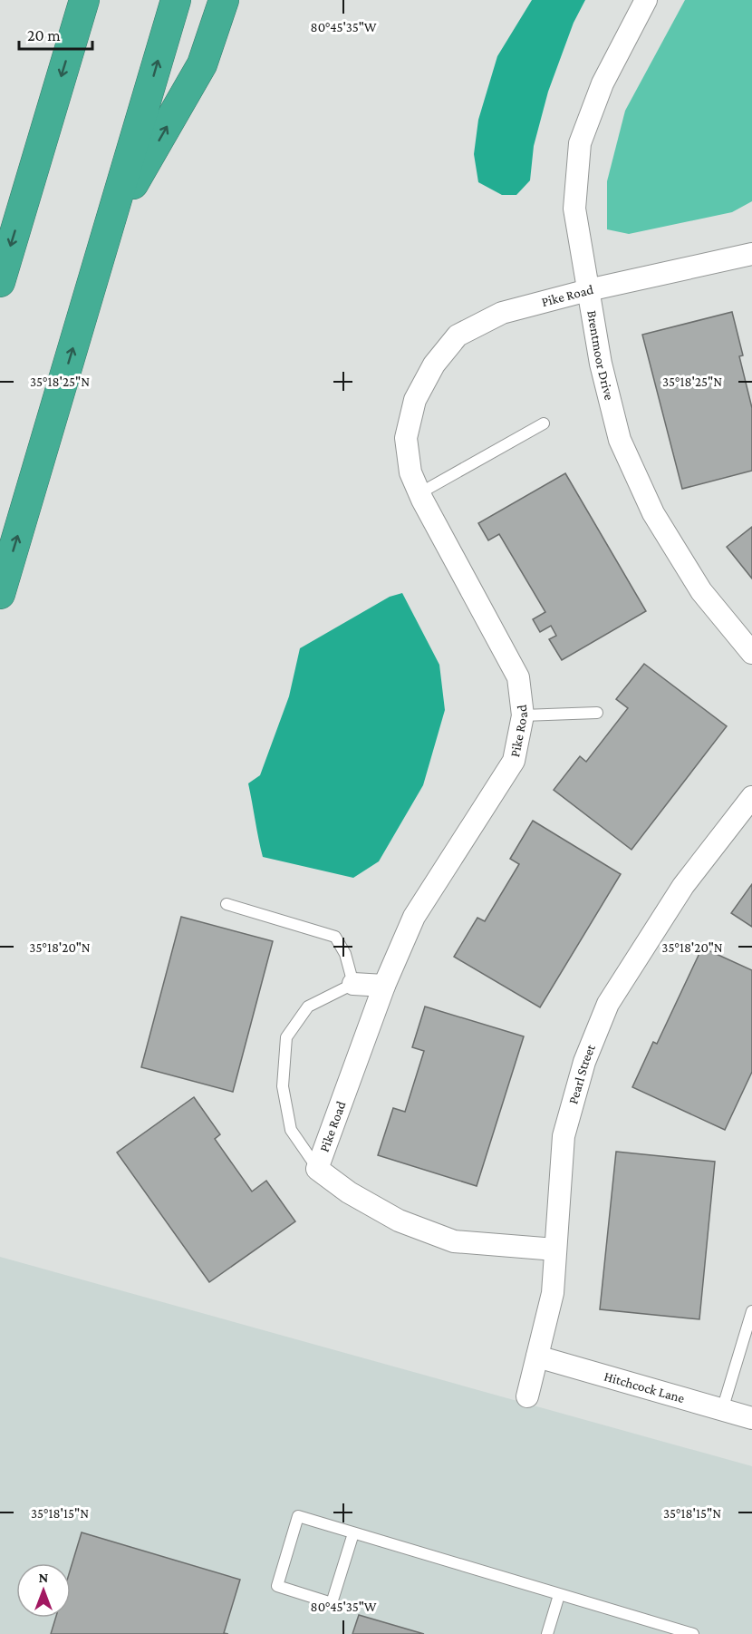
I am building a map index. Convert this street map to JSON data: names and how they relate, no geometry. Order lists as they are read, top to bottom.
{
  "streets": {
    "street": [
      "Pike Road",
      "Brentmoor Drive",
      "Pearl Street",
      "Hitchcock Lane"
    ]
  },
  "crossings": [
    ["Pike Road", "Brentmoor Drive"],
    ["Pike Road", "Pearl Street"],
    ["Pearl Street", "Hitchcock Lane"]
  ],
  "scale_bar": "20 m",
  "north": "top",
  "coordinates": [
    "80°45'35\"W",
    "35°18'25\"N",
    "35°18'20\"N",
    "35°18'15\"N"
  ]
}
